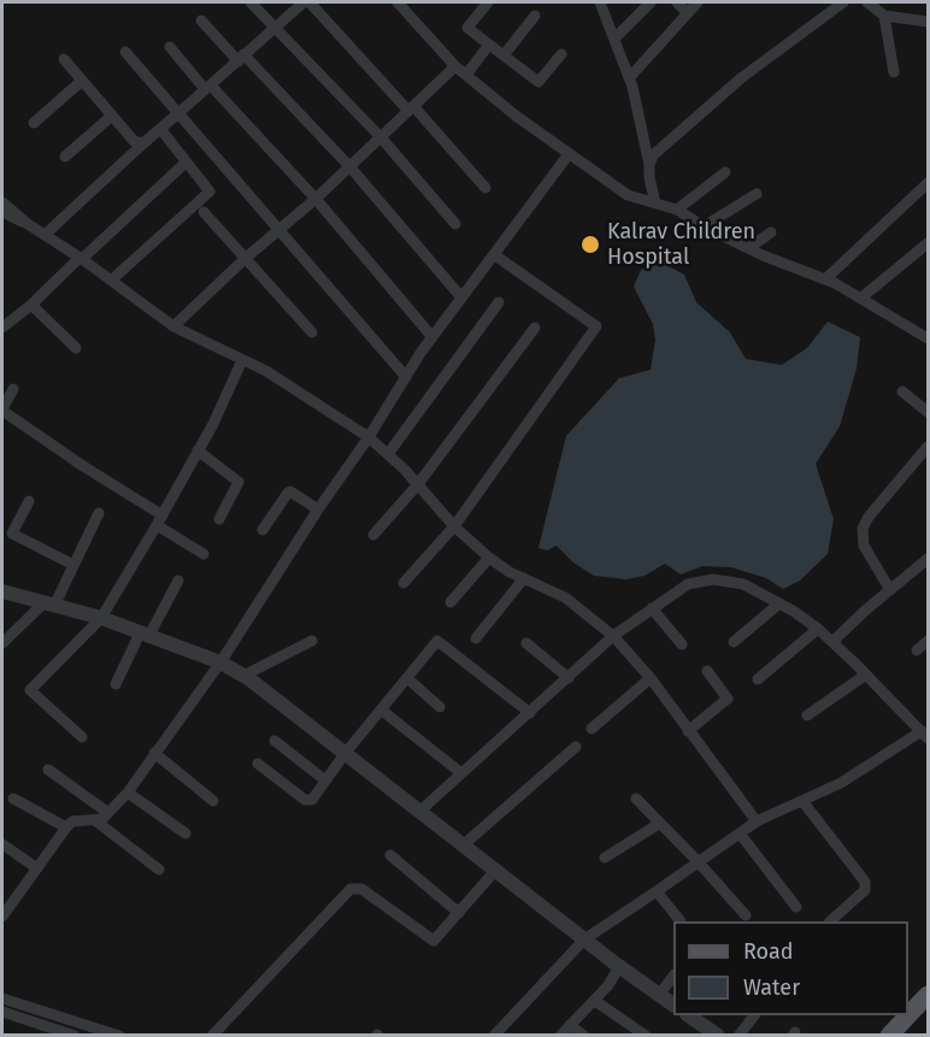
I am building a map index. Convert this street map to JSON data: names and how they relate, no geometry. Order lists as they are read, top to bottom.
{
  "places": ["Kalrav Children Hospital"],
  "legend": ["Road", "Water"]
}
